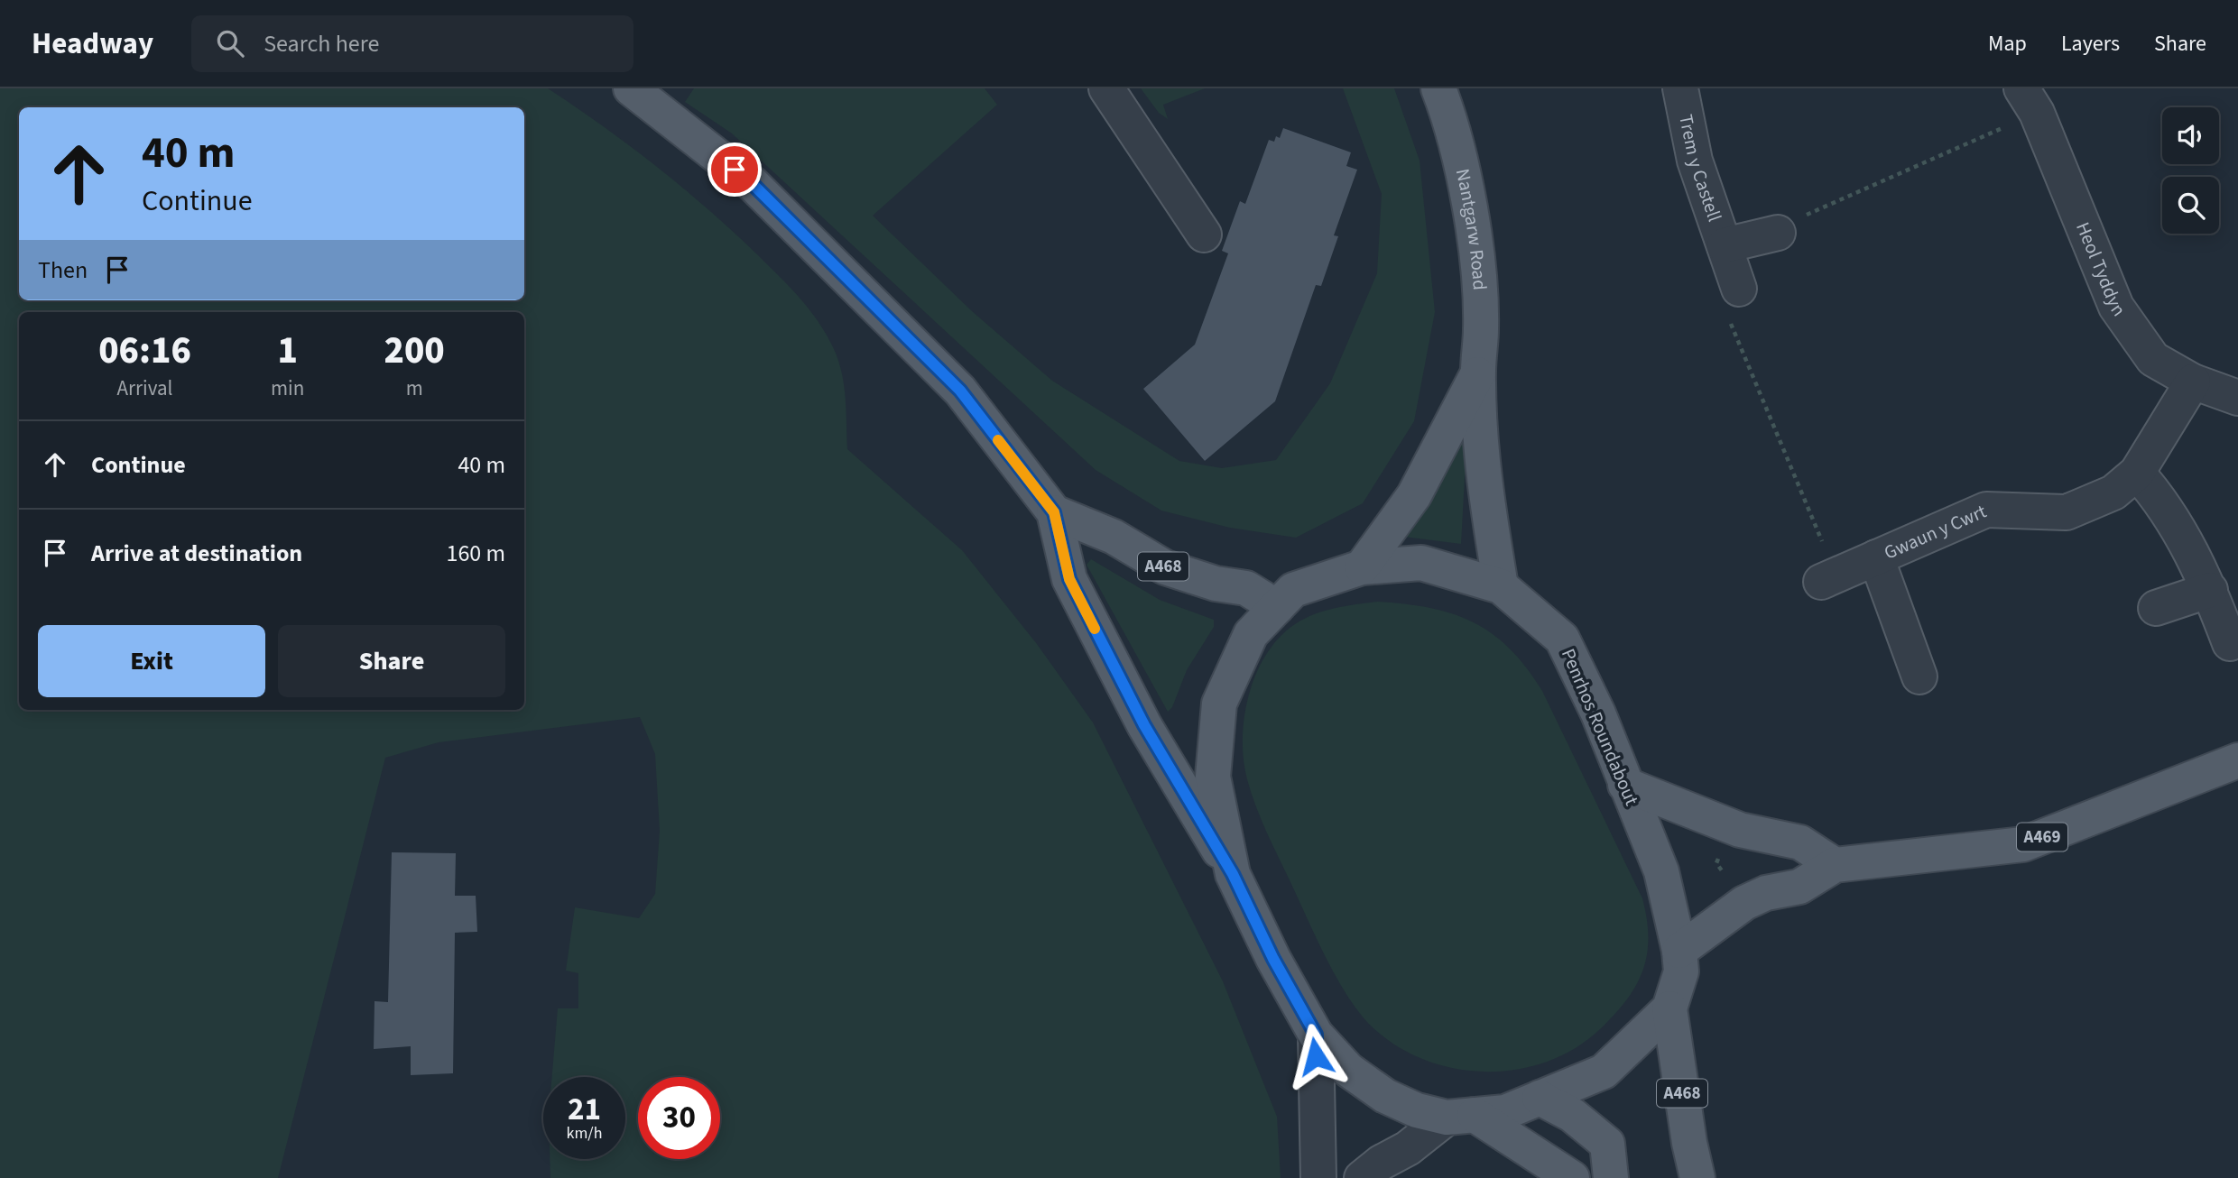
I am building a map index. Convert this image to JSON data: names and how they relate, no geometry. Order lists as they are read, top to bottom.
{
  "streets": {
    "main road": [
      "Nantgarw Road",
      "A468",
      "Penrhos Roundabout",
      "A469"
    ],
    "street": ["Trem y Castell", "Heol Tyddyn", "Gwaun y Cwrt"]
  },
  "crossings": [
    ["Nantgarw Road", "Penrhos Roundabout"],
    ["Heol Tyddyn", "Gwaun y Cwrt"],
    ["A468", "Penrhos Roundabout"],
    ["Penrhos Roundabout", "A469"]
  ],
  "page": {
    "header": "Headway",
    "search": "Search here",
    "nav": ["Map", "Layers", "Share"],
    "turn": ["40 m", "Continue"],
    "then": "Then",
    "eta": [
      "06:16",
      "Arrival",
      "1",
      "min",
      "200",
      "m"
    ],
    "list": [
      {
        "name": "Continue",
        "value": "40 m"
      },
      {
        "name": "Arrive at destination",
        "value": "160 m"
      }
    ],
    "buttons": ["Exit", "Share"],
    "speed": "21 km/h",
    "limit": "30"
  }
}
